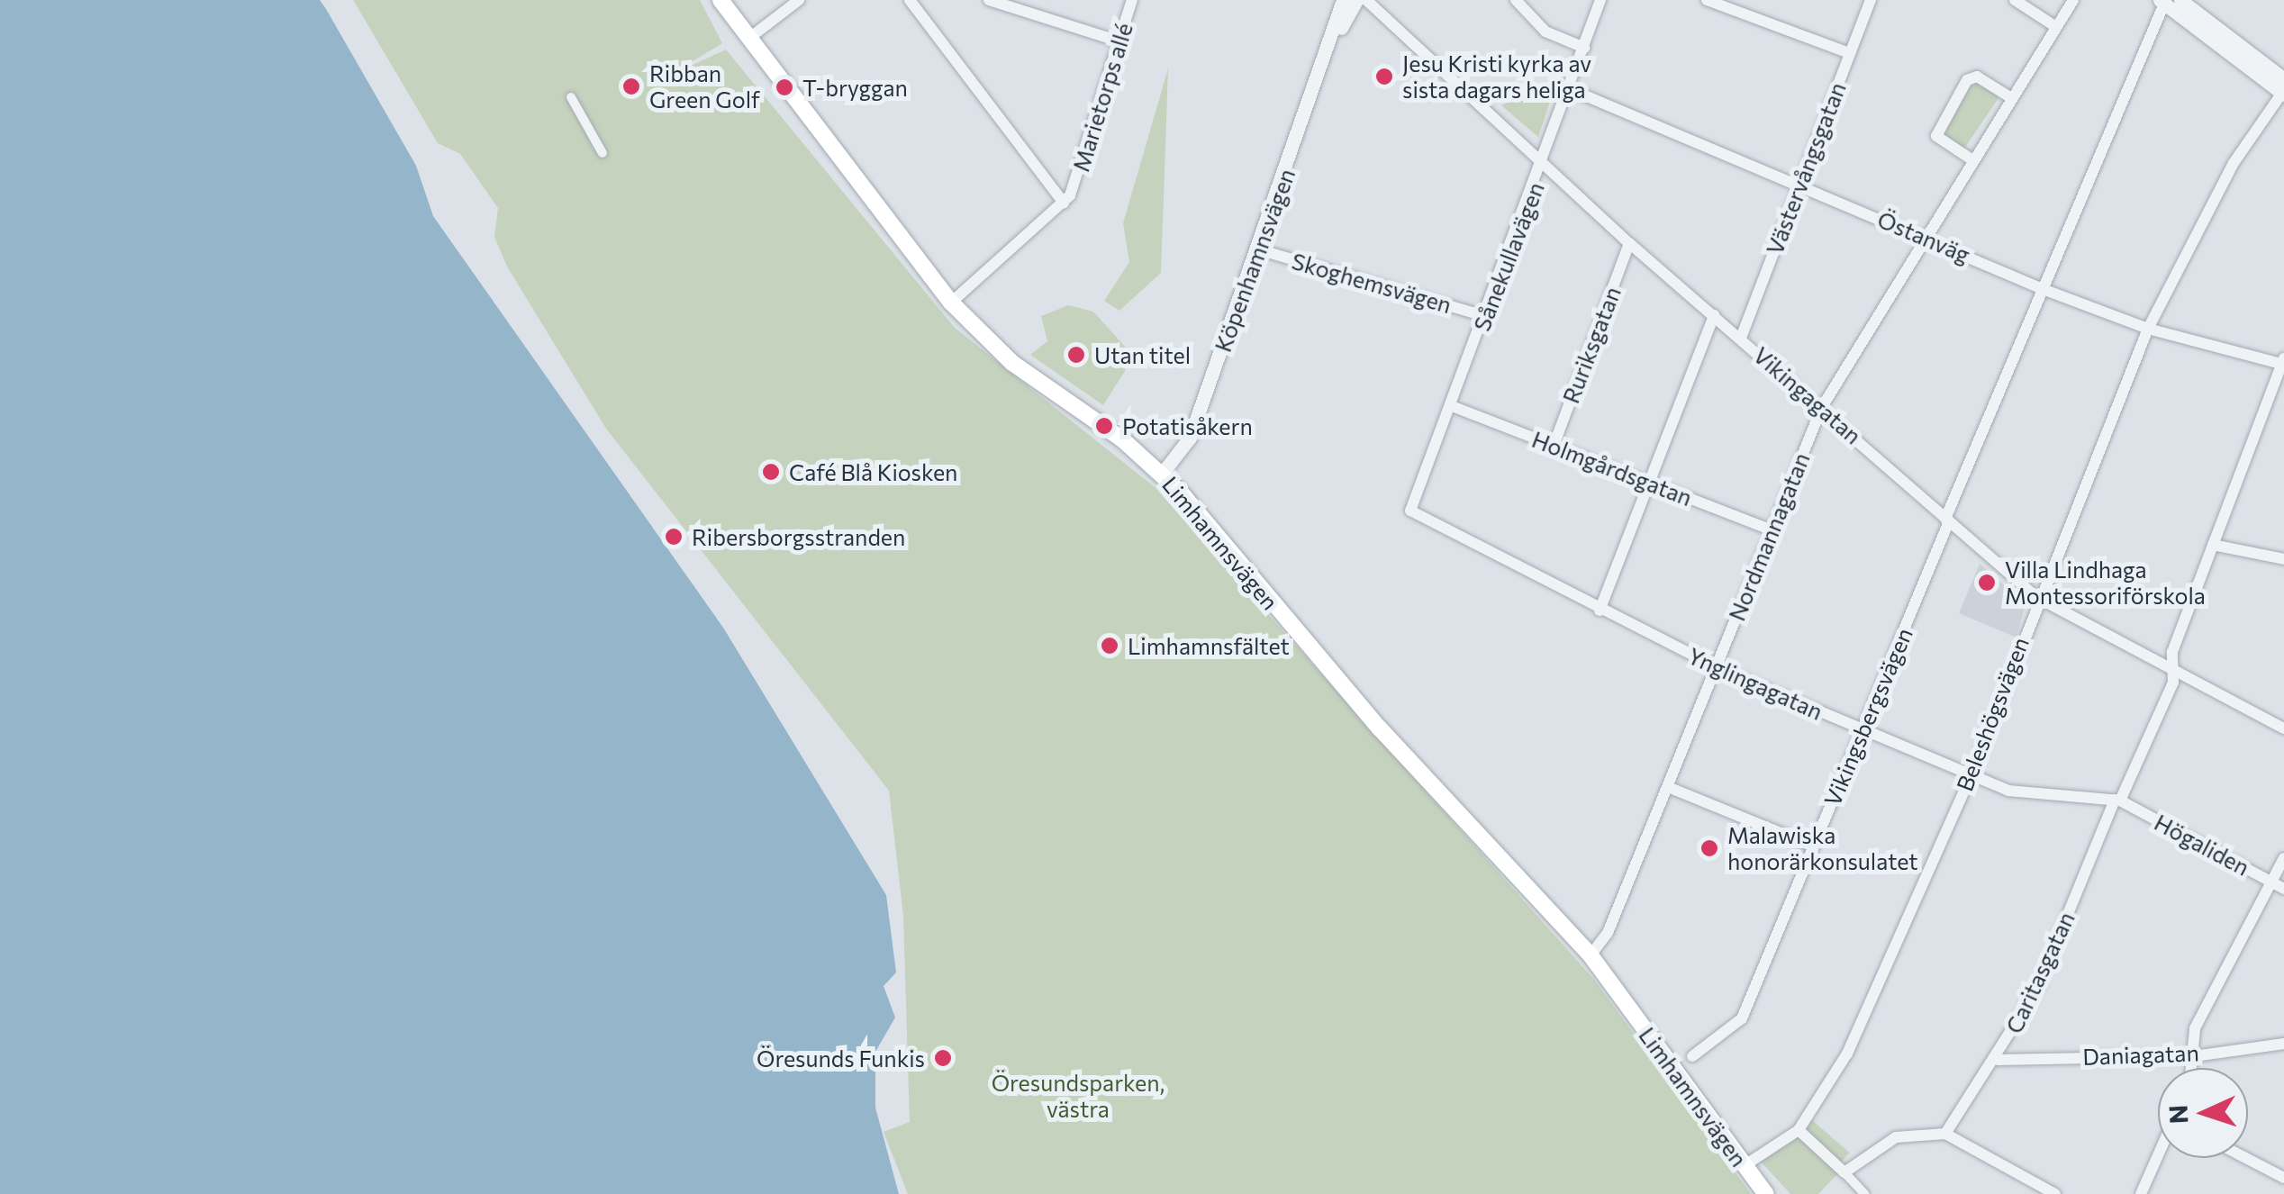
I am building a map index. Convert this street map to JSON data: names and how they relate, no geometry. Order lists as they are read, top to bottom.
{
  "streets": {
    "main road": ["Limhamnsvägen"],
    "street": [
      "Marietorps allé",
      "Västervångsgatan",
      "Östanväg",
      "Sånekullavägen",
      "Köpenhamnsvägen",
      "Skoghemsvägen",
      "Ruriksgatan",
      "Vikingagatan",
      "Holmgårdsgatan",
      "Nordmannagatan",
      "Ynglingagatan",
      "Beleshögsvägen",
      "Vikingsbergsvägen",
      "Högaliden",
      "Caritasgatan",
      "Daniagatan"
    ]
  },
  "crossings": [
    ["Marietorps allé", "Limhamnsvägen"],
    ["Västervångsgatan", "Östanväg"],
    ["Västervångsgatan", "Vikingagatan"],
    ["Östanväg", "Sånekullavägen"],
    ["Östanväg", "Nordmannagatan"],
    ["Östanväg", "Beleshögsvägen"],
    ["Östanväg", "Vikingsbergsvägen"],
    ["Östanväg", "Caritasgatan"],
    ["Sånekullavägen", "Skoghemsvägen"],
    ["Sånekullavägen", "Vikingagatan"],
    ["Sånekullavägen", "Holmgårdsgatan"],
    ["Sånekullavägen", "Ynglingagatan"],
    ["Köpenhamnsvägen", "Skoghemsvägen"],
    ["Köpenhamnsvägen", "Limhamnsvägen"],
    ["Ruriksgatan", "Vikingagatan"],
    ["Ruriksgatan", "Holmgårdsgatan"],
    ["Vikingagatan", "Nordmannagatan"],
    ["Vikingagatan", "Beleshögsvägen"],
    ["Vikingagatan", "Vikingsbergsvägen"],
    ["Vikingagatan", "Caritasgatan"],
    ["Holmgårdsgatan", "Nordmannagatan"],
    ["Nordmannagatan", "Limhamnsvägen"],
    ["Nordmannagatan", "Ynglingagatan"],
    ["Limhamnsvägen", "Beleshögsvägen"],
    ["Ynglingagatan", "Beleshögsvägen"],
    ["Ynglingagatan", "Vikingsbergsvägen"],
    ["Ynglingagatan", "Högaliden"],
    ["Ynglingagatan", "Caritasgatan"],
    ["Högaliden", "Caritasgatan"],
    ["Caritasgatan", "Daniagatan"]
  ],
  "parks": ["Öresundsparken, västra"],
  "places": [
    "Jesu Kristi kyrka av sista dagars heliga",
    "Ribban Green Golf",
    "T-bryggan",
    "Utan titel",
    "Potatisåkern",
    "Café Blå Kiosken",
    "Ribersborgsstranden",
    "Villa Lindhaga Montessoriförskola",
    "Limhamnsfältet",
    "Malawiska honorärkonsulatet",
    "Öresunds Funkis"
  ],
  "north": "left"
}
